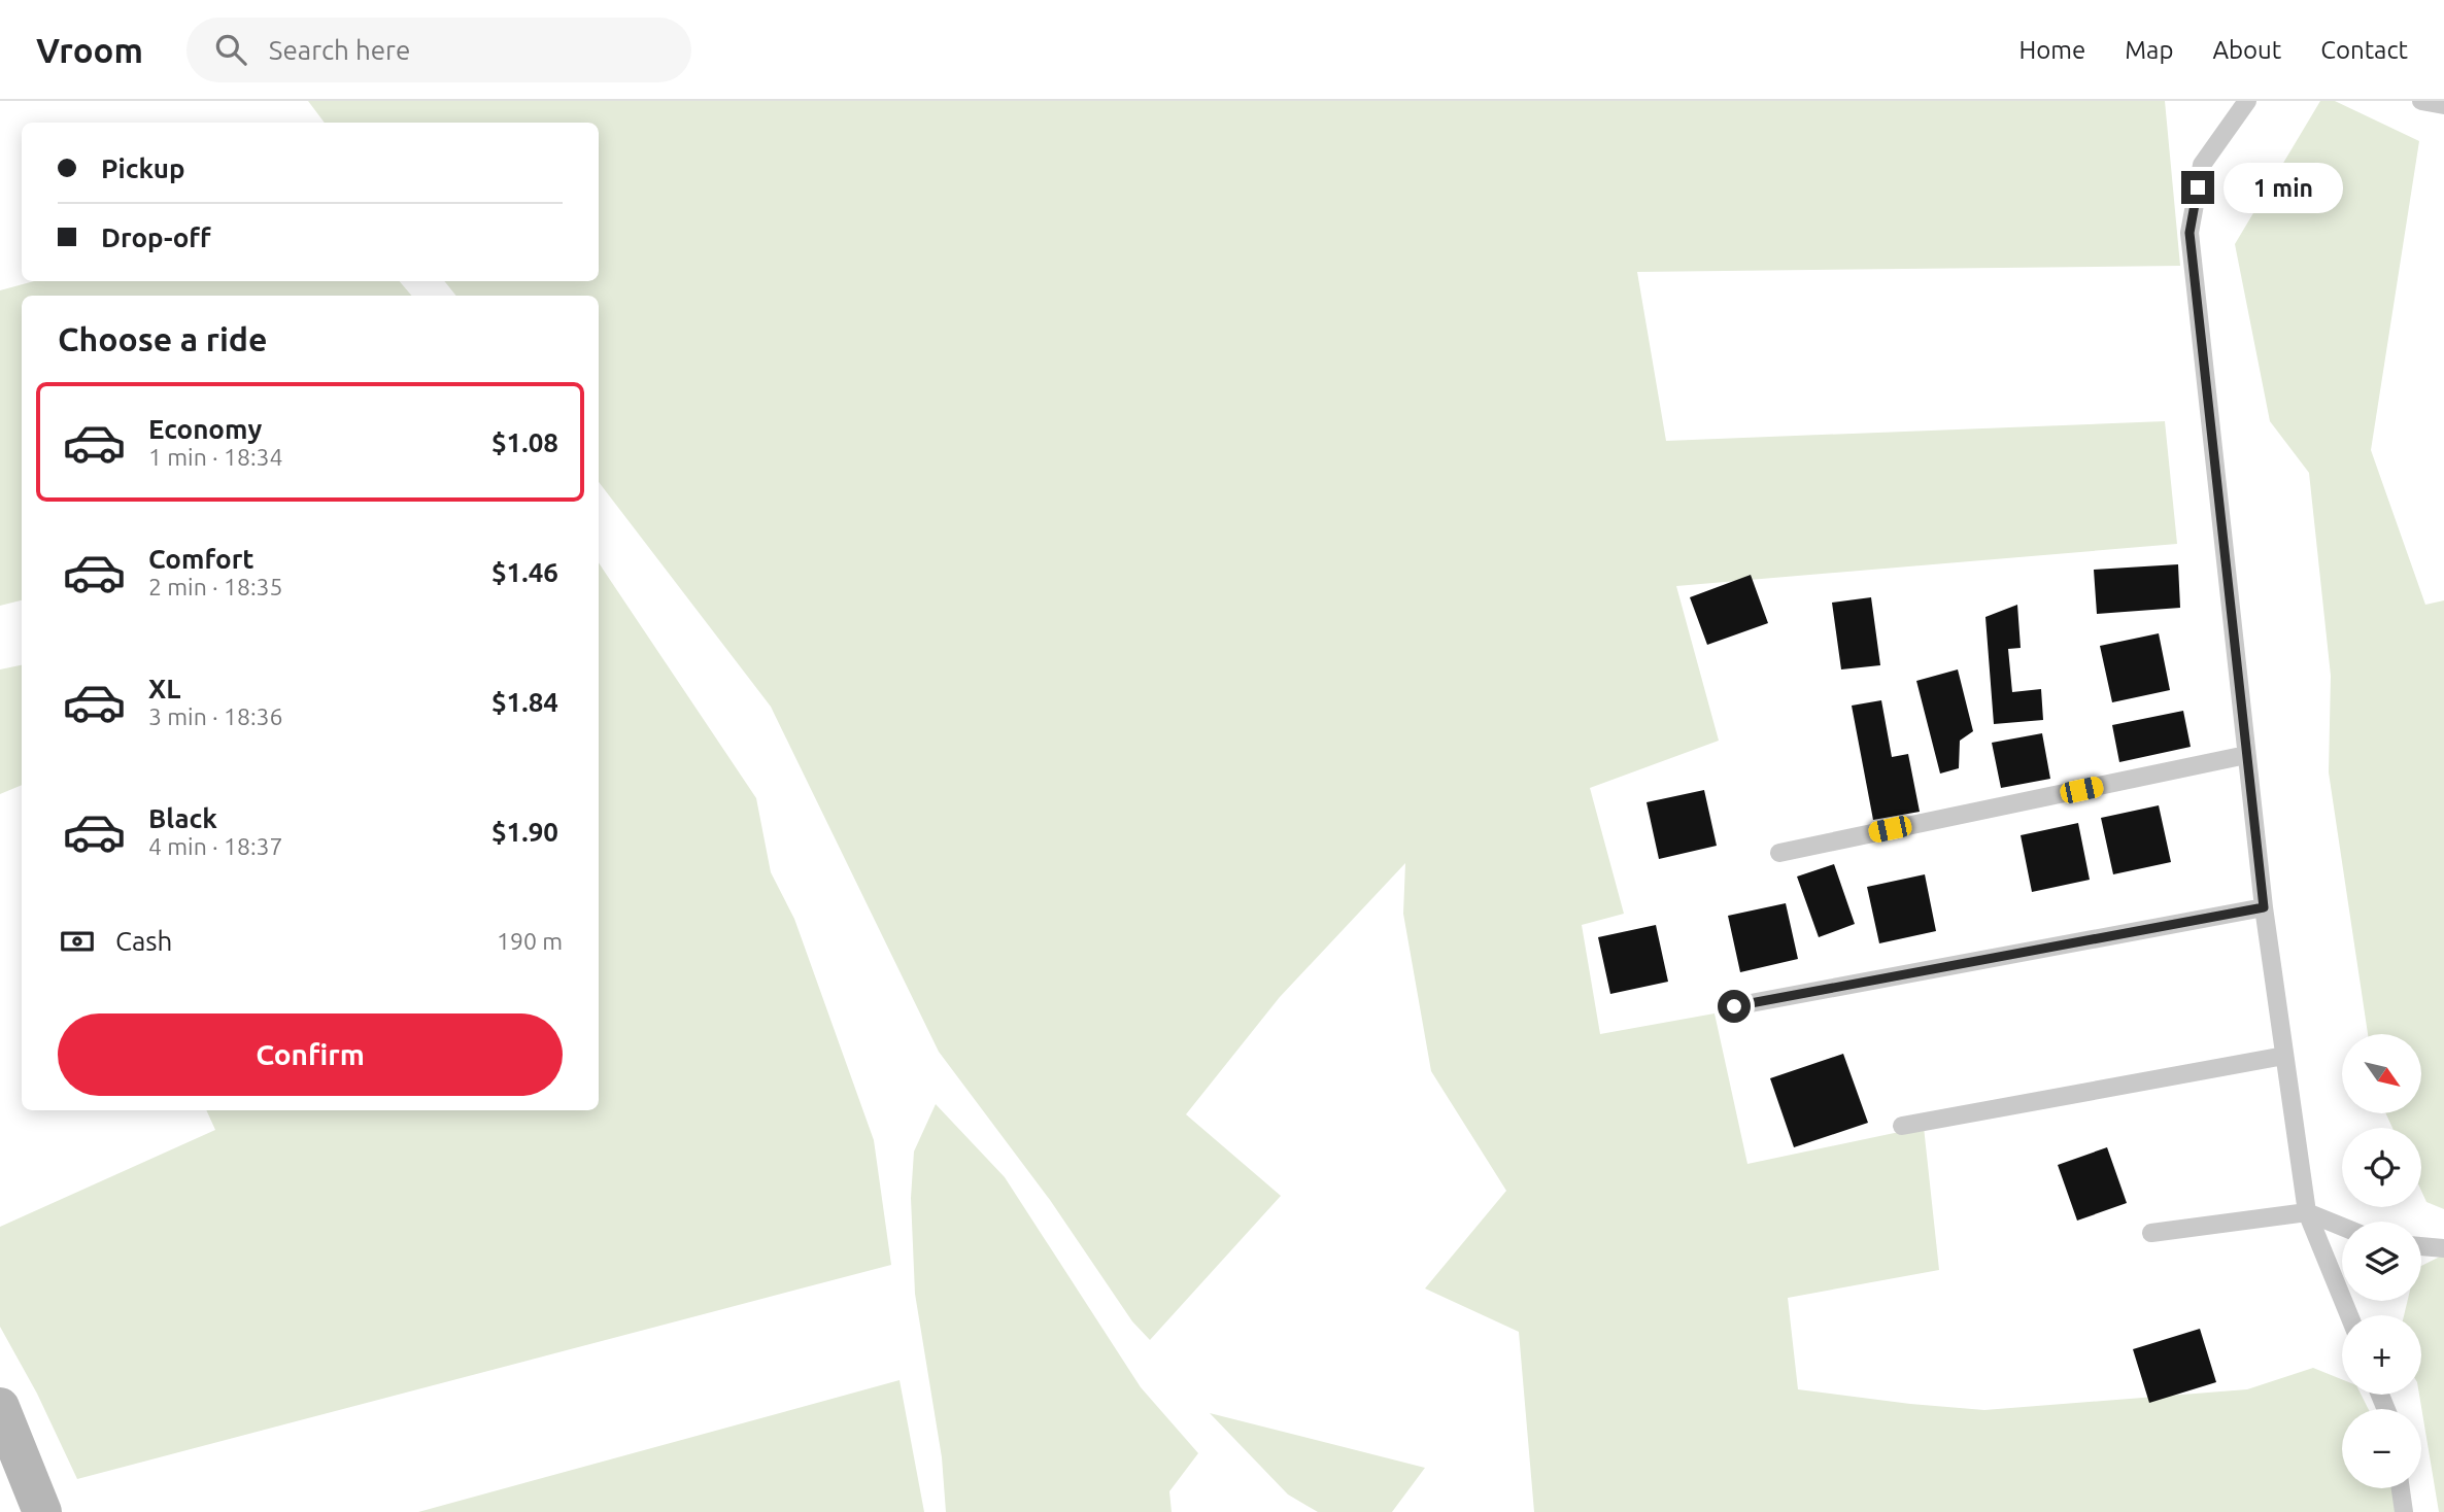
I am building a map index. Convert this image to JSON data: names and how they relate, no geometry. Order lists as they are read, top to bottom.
{
  "north": "bottom right",
  "page": {
    "header": "Vroom",
    "search": "Search here",
    "nav": [
      "Home",
      "Map",
      "About",
      "Contact"
    ],
    "banner": ["Pickup", "Drop-off"],
    "bubble": "1 min",
    "heading": "Choose a ride",
    "list": [
      {
        "name": "Economy",
        "note": "1 min · 18:34",
        "value": "$1.08"
      },
      {
        "name": "Comfort",
        "note": "2 min · 18:35",
        "value": "$1.46"
      },
      {
        "name": "XL",
        "note": "3 min · 18:36",
        "value": "$1.84"
      },
      {
        "name": "Black",
        "note": "4 min · 18:37",
        "value": "$1.90"
      }
    ],
    "pay": ["Cash", "190 m"],
    "buttons": "Confirm",
    "map_buttons": ["+", "−"]
  }
}
